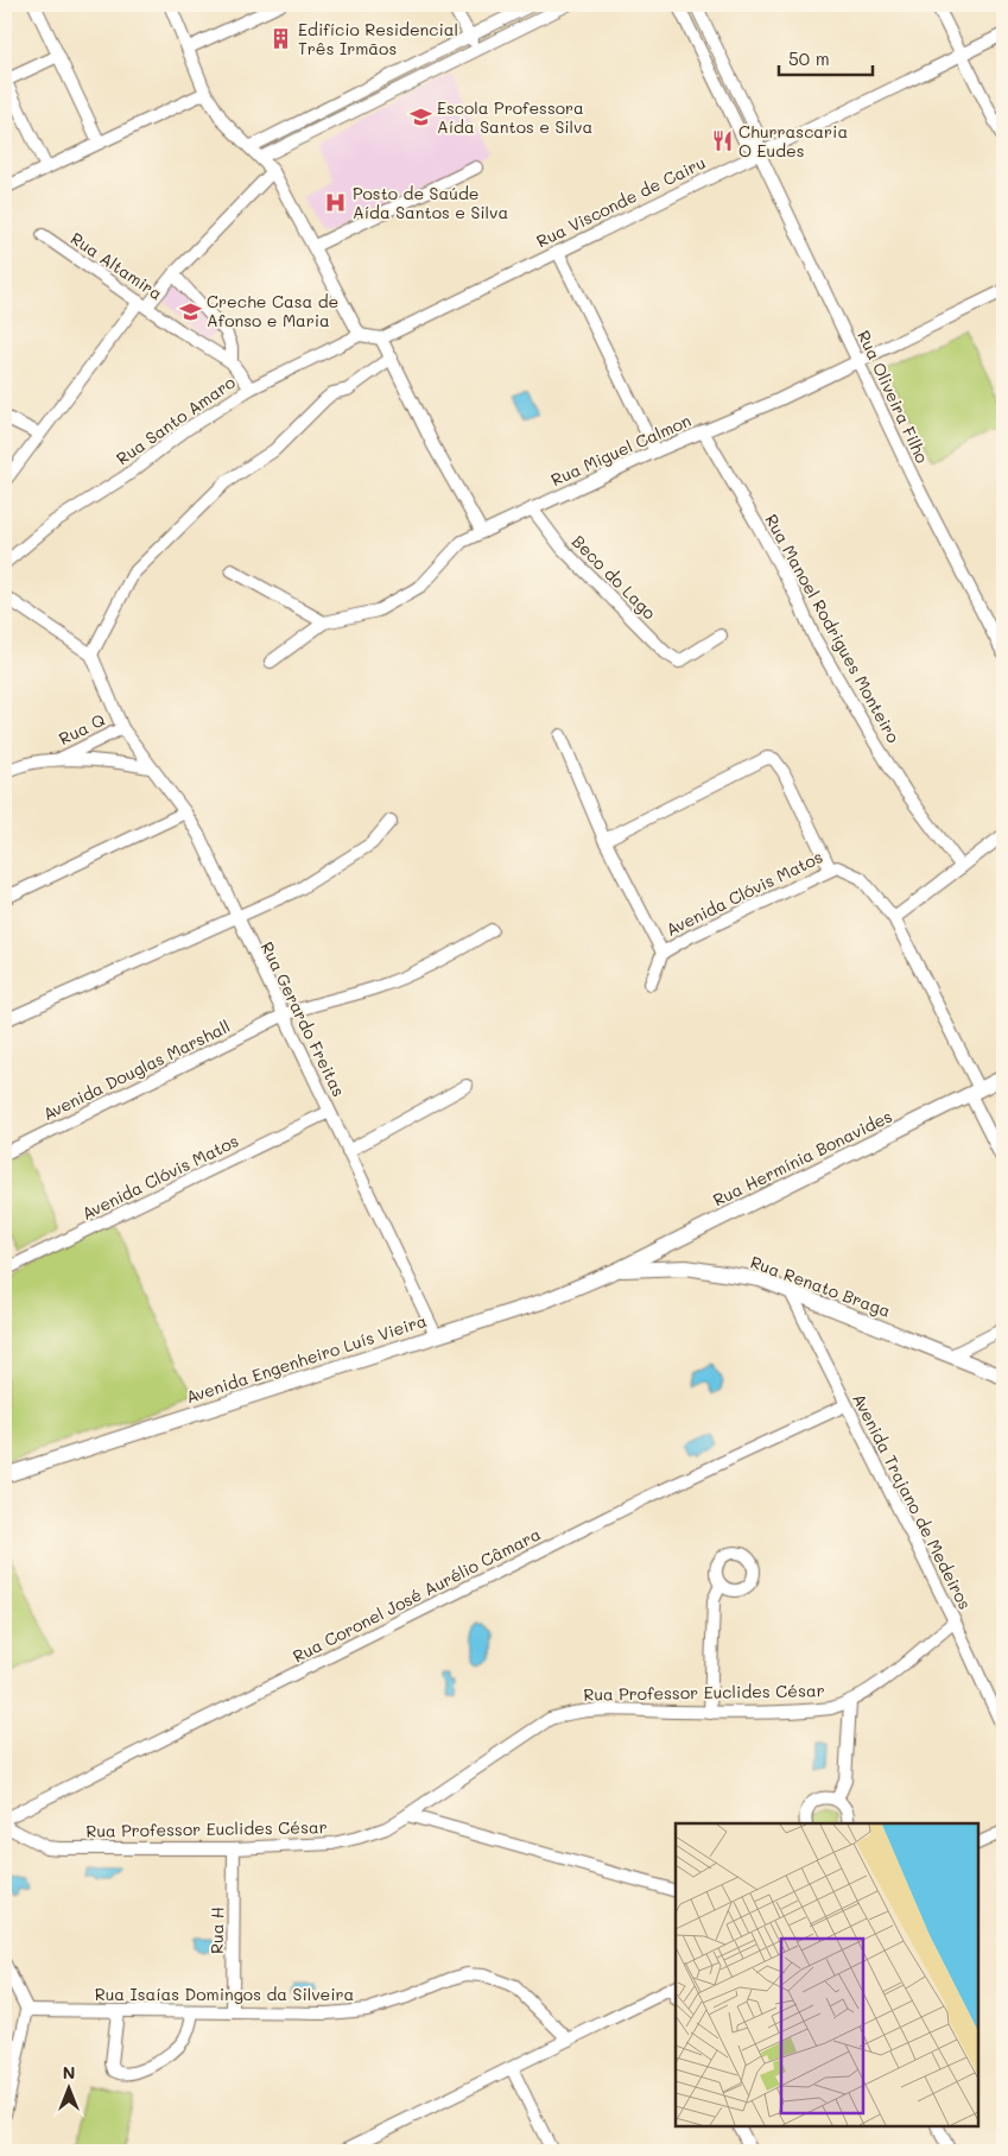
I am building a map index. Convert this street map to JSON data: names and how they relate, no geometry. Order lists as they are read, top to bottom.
{
  "streets": {
    "main road": ["Rua Hermínia Bonavides", "Rua Renato Braga", "Avenida Engenheiro Luís Vieira"],
    "street": [
      "Rua Visconde de Cairu",
      "Rua Altamira",
      "Rua Oliveira Filho",
      "Rua Santo Amaro",
      "Rua Miguel Calmon",
      "Beco do Lago",
      "Rua Manoel Rodrigues Monteiro",
      "Rua Q",
      "Avenida Clóvis Matos",
      "Rua Gerardo Freitas",
      "Avenida Douglas Marshall",
      "Avenida Trajano de Medeiros",
      "Rua Coronel José Aurélio Câmara",
      "Rua Professor Euclides César",
      "Rua H",
      "Rua Isaías Domingos da Silveira"
    ]
  },
  "crossings": [
    ["Rua Visconde de Cairu", "Rua Oliveira Filho"],
    ["Rua Oliveira Filho", "Rua Miguel Calmon"],
    ["Rua Miguel Calmon", "Beco do Lago"],
    ["Rua Miguel Calmon", "Rua Manoel Rodrigues Monteiro"],
    ["Rua Q", "Rua Gerardo Freitas"],
    ["Avenida Clóvis Matos", "Rua Gerardo Freitas"],
    ["Rua Gerardo Freitas", "Avenida Douglas Marshall"],
    ["Rua Gerardo Freitas", "Avenida Engenheiro Luís Vieira"],
    ["Rua Hermínia Bonavides", "Rua Renato Braga"],
    ["Rua Hermínia Bonavides", "Avenida Engenheiro Luís Vieira"],
    ["Rua Renato Braga", "Avenida Engenheiro Luís Vieira"],
    ["Rua Renato Braga", "Avenida Trajano de Medeiros"],
    ["Avenida Trajano de Medeiros", "Rua Coronel José Aurélio Câmara"],
    ["Avenida Trajano de Medeiros", "Rua Professor Euclides César"],
    ["Rua Professor Euclides César", "Rua H"],
    ["Rua H", "Rua Isaías Domingos da Silveira"]
  ],
  "places": {
    "building": ["Edifício Residencial Três Irmãos"],
    "school or university": ["Escola Professora Aída Santos e Silva", "Creche Casa de Afonso e Maria"],
    "restaurant": ["Churrascaria O Eudes"],
    "hospital": ["Posto de Saúde Aída Santos e Silva"]
  },
  "scale_bar": "50 m",
  "north": "top"
}
